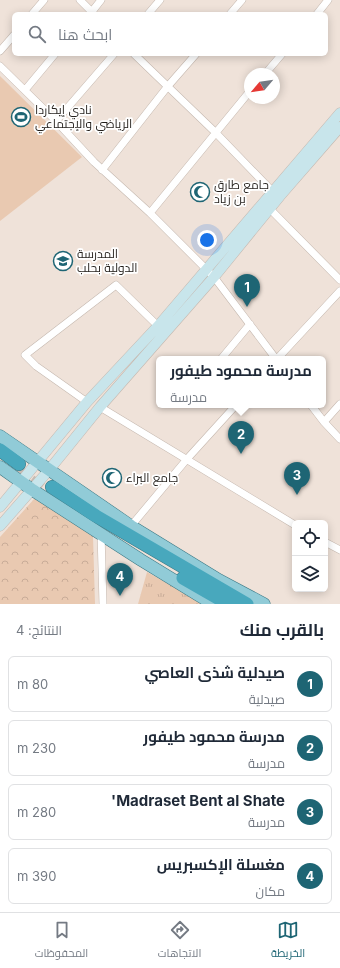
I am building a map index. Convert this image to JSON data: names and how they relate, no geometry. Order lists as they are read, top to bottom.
{
  "places": {
    "sports": ["نادي إيكاردا الرياضي والإجتماعي"],
    "mosque": ["جامع طارق بن زياد", "جامع البراء"],
    "school or university": ["المدرسة الدولية بحلب"]
  },
  "north": "bottom left",
  "page": {
    "search": "ابحث هنا",
    "pins": [
      "1",
      "2",
      "3",
      "4"
    ],
    "popup": ["مدرسة محمود طيفور", "مدرسة"],
    "heading": ["بالقرب منك", "النتائج: 4"],
    "list": [
      {
        "mark": "1",
        "name": "صيدلية شذى العاصي",
        "note": "صيدلية",
        "value": "80 m"
      },
      {
        "mark": "2",
        "name": "مدرسة محمود طيفور",
        "note": "مدرسة",
        "value": "230 m"
      },
      {
        "mark": "3",
        "name": "Madraset Bent al Shate'",
        "note": "مدرسة",
        "value": "280 m"
      },
      {
        "mark": "4",
        "name": "مغسلة الإكسبريس",
        "note": "مكان",
        "value": "390 m"
      }
    ],
    "nav": ["الخريطة", "الاتجاهات", "المحفوظات"]
  }
}
